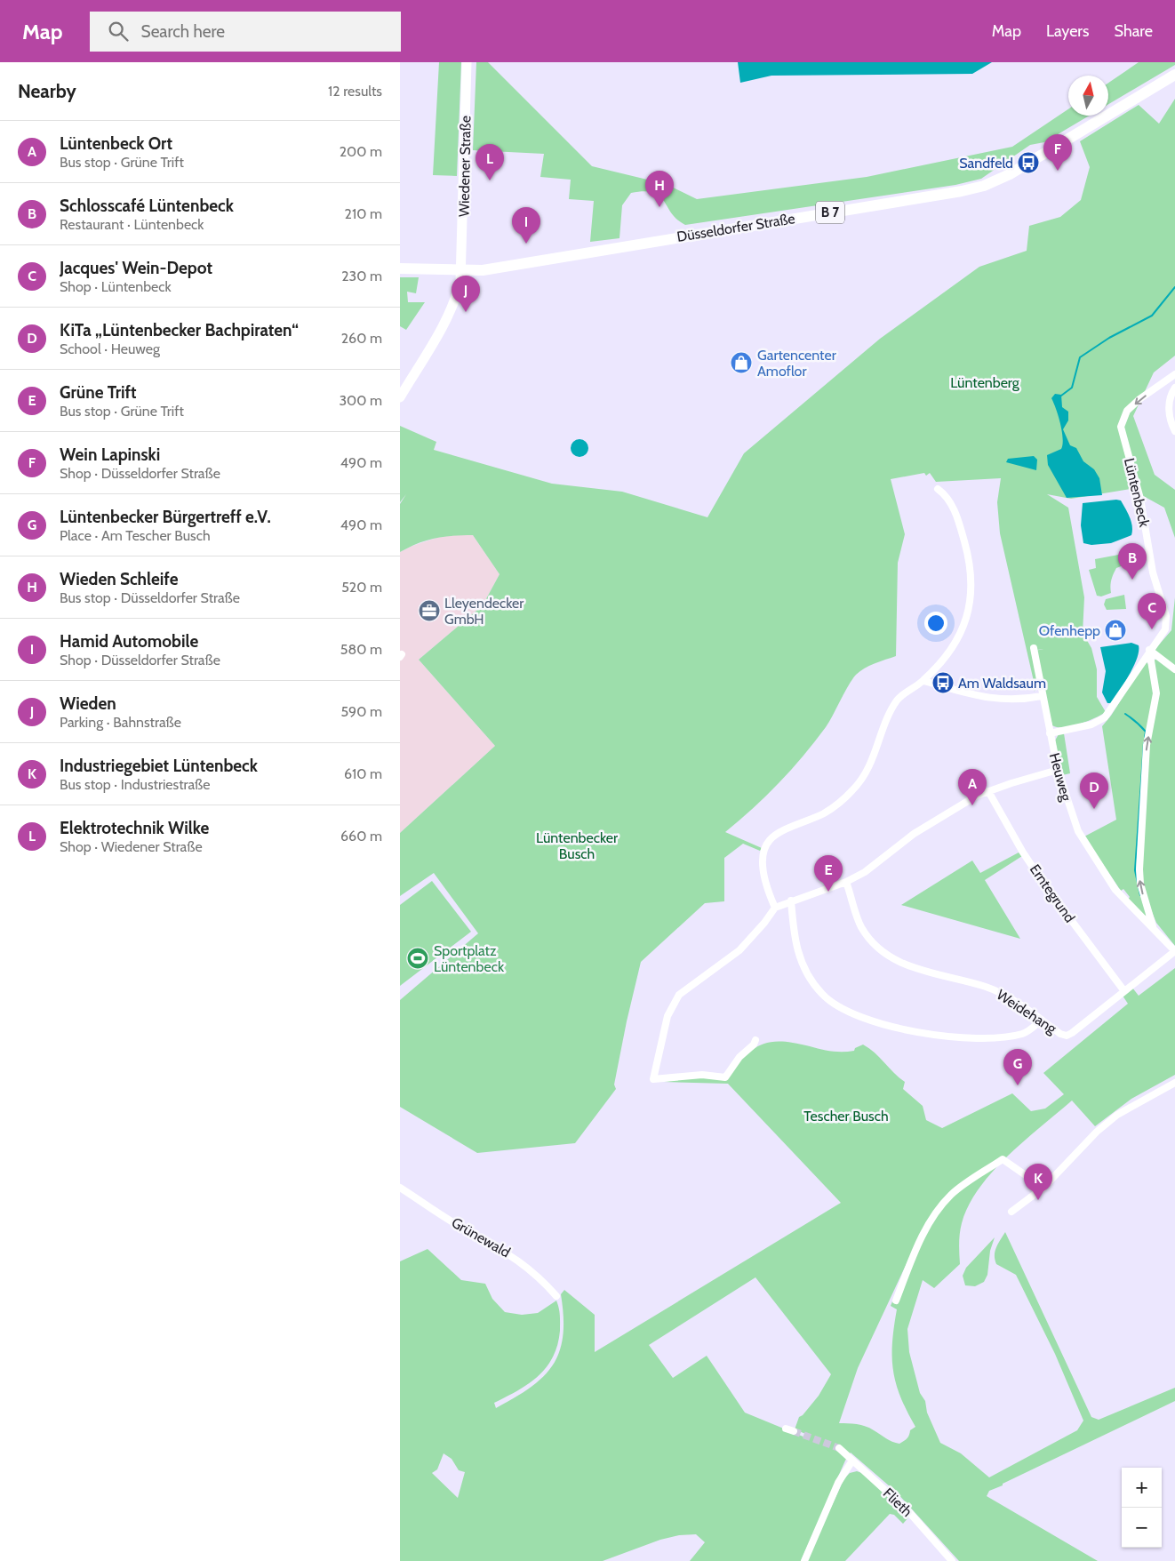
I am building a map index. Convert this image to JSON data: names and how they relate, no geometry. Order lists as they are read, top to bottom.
{
  "streets": {
    "main road": ["Wiedener Straße", "B 7", "Düsseldorfer Straße"],
    "street": [
      "Lüntenbeck",
      "Heuweg",
      "Erntegrund",
      "Weidehang",
      "Grünewald",
      "Flieth"
    ]
  },
  "crossings": [
    ["Wiedener Straße", "Düsseldorfer Straße"],
    ["Lüntenbeck", "Heuweg"],
    ["Heuweg", "Weidehang"],
    ["Erntegrund", "Weidehang"]
  ],
  "one_way": ["Lüntenbeck"],
  "parks": ["Lüntenberg", "Lüntenbecker Busch", "Tescher Busch"],
  "places": {
    "bus stop": ["Sandfeld", "Am Waldsaum"],
    "shop": ["Gartencenter Amoflor", "Ofenhepp"],
    "office": ["Lleyendecker GmbH"],
    "sports": ["Sportplatz Lüntenbeck"]
  },
  "north": "top",
  "page": {
    "header": "Map",
    "search": "Search here",
    "nav": ["Map", "Layers", "Share"],
    "heading": ["Nearby", "12 results"],
    "list": [
      {
        "mark": "A",
        "name": "Lüntenbeck Ort",
        "note": "Bus stop · Grüne Trift",
        "value": "200 m"
      },
      {
        "mark": "B",
        "name": "Schlosscafé Lüntenbeck",
        "note": "Restaurant · Lüntenbeck",
        "value": "210 m"
      },
      {
        "mark": "C",
        "name": "Jacques' Wein-Depot",
        "note": "Shop · Lüntenbeck",
        "value": "230 m"
      },
      {
        "mark": "D",
        "name": "KiTa „Lüntenbecker Bachpiraten“",
        "note": "School · Heuweg",
        "value": "260 m"
      },
      {
        "mark": "E",
        "name": "Grüne Trift",
        "note": "Bus stop · Grüne Trift",
        "value": "300 m"
      },
      {
        "mark": "F",
        "name": "Wein Lapinski",
        "note": "Shop · Düsseldorfer Straße",
        "value": "490 m"
      },
      {
        "mark": "G",
        "name": "Lüntenbecker Bürgertreff e.V.",
        "note": "Place · Am Tescher Busch",
        "value": "490 m"
      },
      {
        "mark": "H",
        "name": "Wieden Schleife",
        "note": "Bus stop · Düsseldorfer Straße",
        "value": "520 m"
      },
      {
        "mark": "I",
        "name": "Hamid Automobile",
        "note": "Shop · Düsseldorfer Straße",
        "value": "580 m"
      },
      {
        "mark": "J",
        "name": "Wieden",
        "note": "Parking · Bahnstraße",
        "value": "590 m"
      },
      {
        "mark": "K",
        "name": "Industriegebiet Lüntenbeck",
        "note": "Bus stop · Industriestraße",
        "value": "610 m"
      },
      {
        "mark": "L",
        "name": "Elektrotechnik Wilke",
        "note": "Shop · Wiedener Straße",
        "value": "660 m"
      }
    ],
    "pins": [
      "F",
      "L",
      "H",
      "I",
      "J",
      "B",
      "C",
      "A",
      "D",
      "E",
      "G",
      "K"
    ],
    "map_buttons": ["+", "−"]
  }
}
